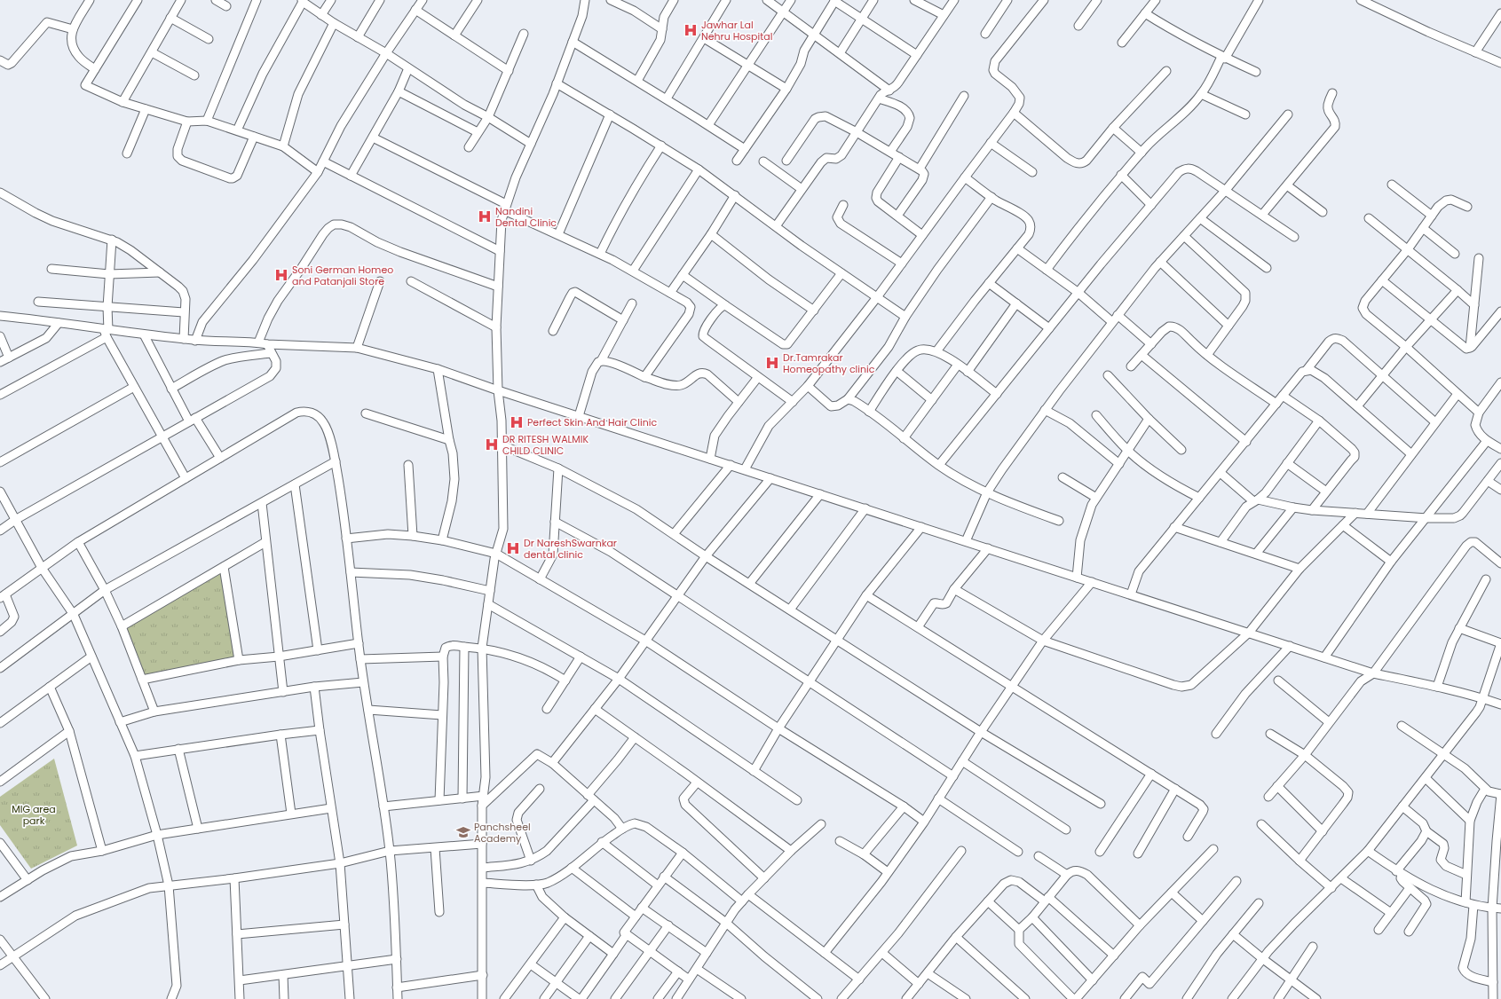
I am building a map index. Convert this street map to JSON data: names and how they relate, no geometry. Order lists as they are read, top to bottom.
{
  "parks": ["MIG area park"],
  "places": {
    "hospital": [
      "Jawhar Lal Nehru Hospital",
      "Nandini Dental Clinic",
      "Soni German Homeo and Patanjali Store",
      "Dr.Tamrakar Homeopathy clinic",
      "Perfect Skin And Hair Clinic",
      "DR RITESH WALMIK CHILD CLINIC",
      "Dr NareshSwarnkar dental clinic"
    ],
    "school or university": ["Panchsheel Academy"]
  }
}
